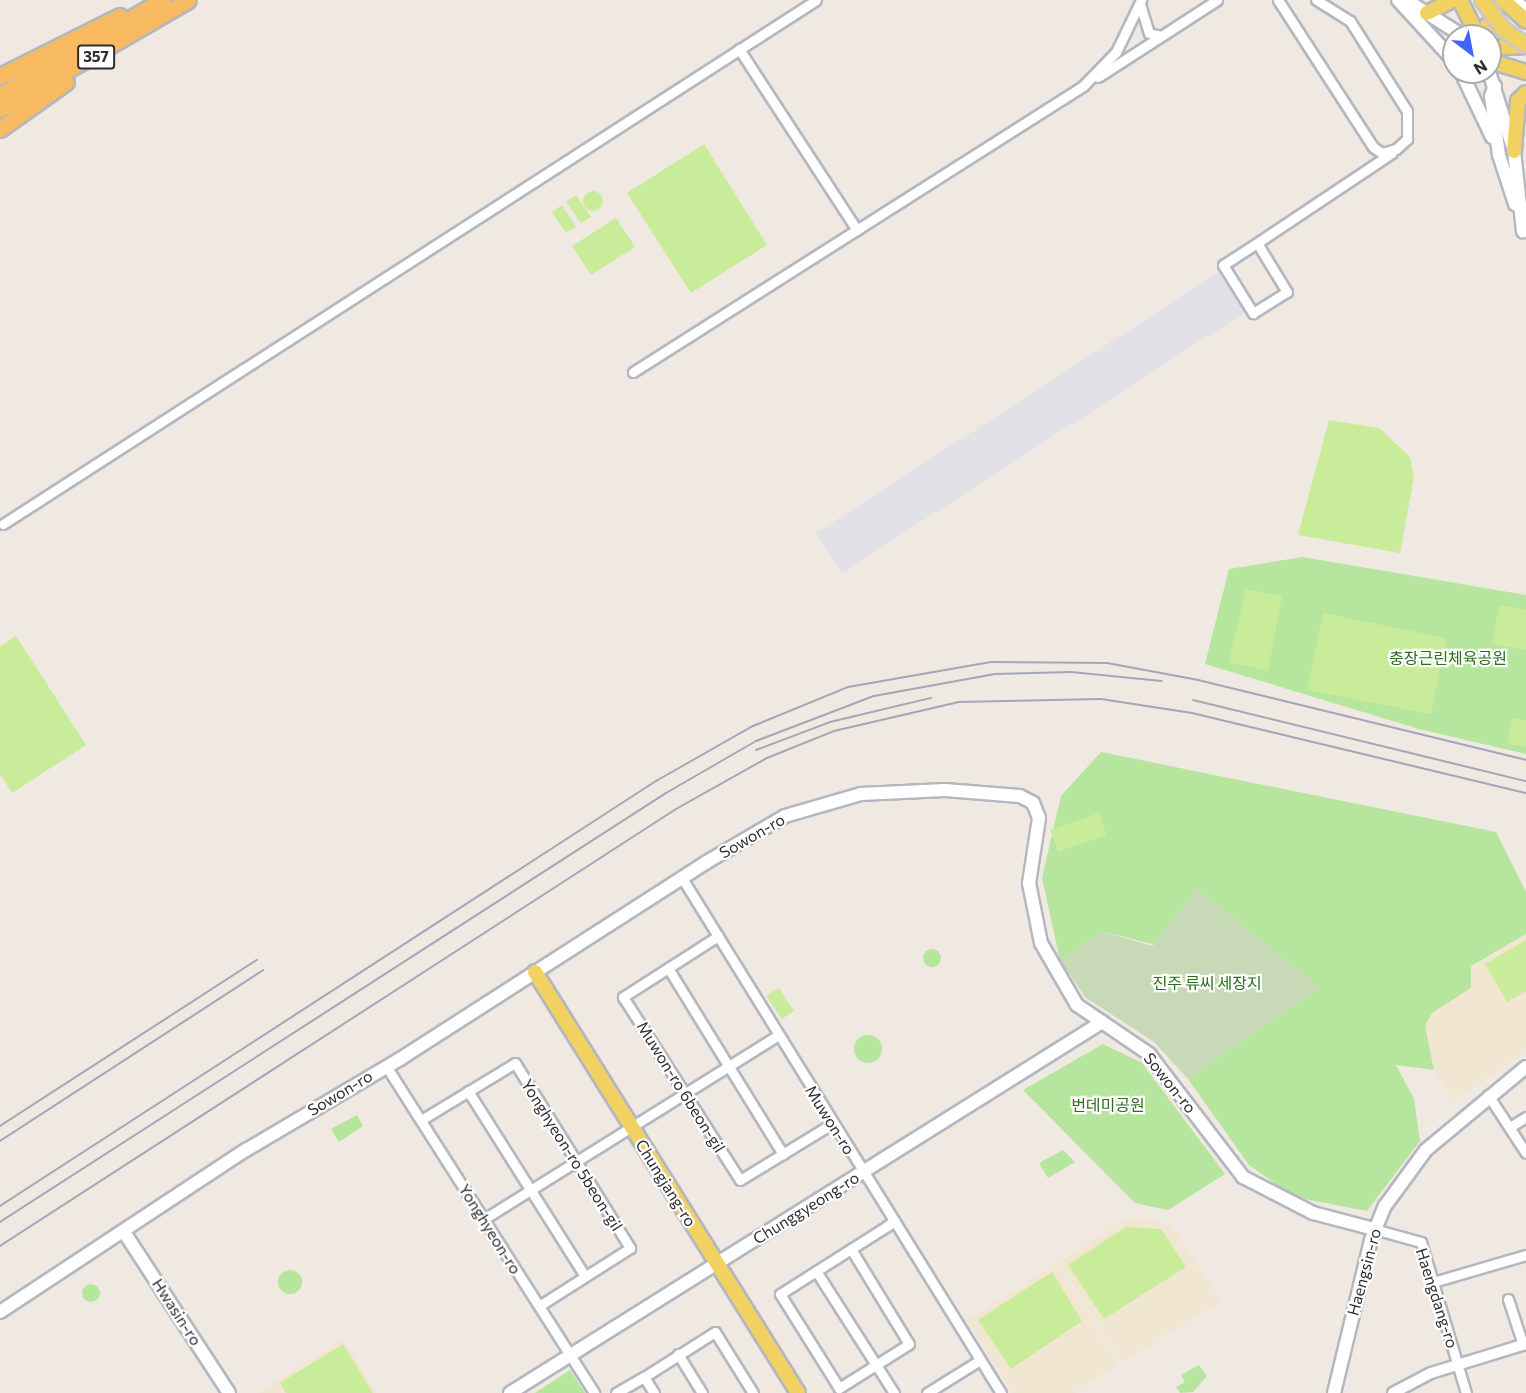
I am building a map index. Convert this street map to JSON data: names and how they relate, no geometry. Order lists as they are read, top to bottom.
{
  "streets": {
    "highway": ["357"],
    "main road": [
      "Sowon-ro",
      "Chungjang-ro",
      "Chunggyeong-ro",
      "Haengsin-ro",
      "Hwasin-ro"
    ],
    "street": [
      "Muwon-ro 6beon-gil",
      "Muwon-ro",
      "Yonghyeon-ro 5beon-gil",
      "Yonghyeon-ro",
      "Haengdang-ro"
    ]
  },
  "crossings": [
    ["Sowon-ro", "Muwon-ro"],
    ["Sowon-ro", "Chungjang-ro"],
    ["Sowon-ro", "Chunggyeong-ro"],
    ["Sowon-ro", "Yonghyeon-ro"],
    ["Sowon-ro", "Haengsin-ro"],
    ["Sowon-ro", "Haengdang-ro"],
    ["Sowon-ro", "Hwasin-ro"],
    ["Muwon-ro 6beon-gil", "Muwon-ro"],
    ["Muwon-ro", "Chunggyeong-ro"],
    ["Yonghyeon-ro 5beon-gil", "Yonghyeon-ro"],
    ["Chungjang-ro", "Chunggyeong-ro"],
    ["Chunggyeong-ro", "Yonghyeon-ro"],
    ["Haengsin-ro", "Haengdang-ro"]
  ],
  "parks": ["충장근린체육공원", "진주 류씨 세장지", "번데미공원"],
  "north": "bottom right"
}
